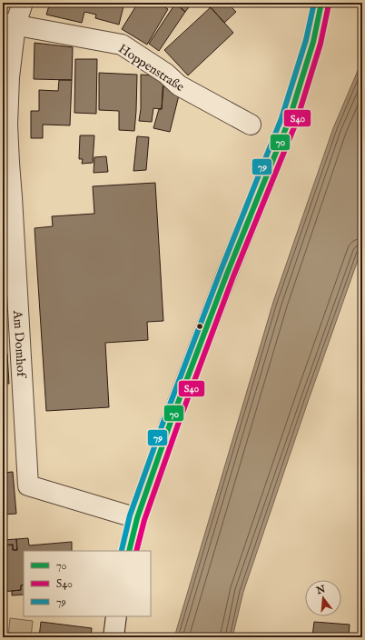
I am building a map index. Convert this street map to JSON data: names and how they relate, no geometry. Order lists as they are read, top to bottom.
{
  "streets": {
    "street": ["Hoppenstraße", "Am Domhof"]
  },
  "crossings": [
    ["Hoppenstraße", "Am Domhof"]
  ],
  "lines": ["transit line 70", "transit line 79", "transit line S40"],
  "legend": ["70", "S40", "79"],
  "north": "top"
}
